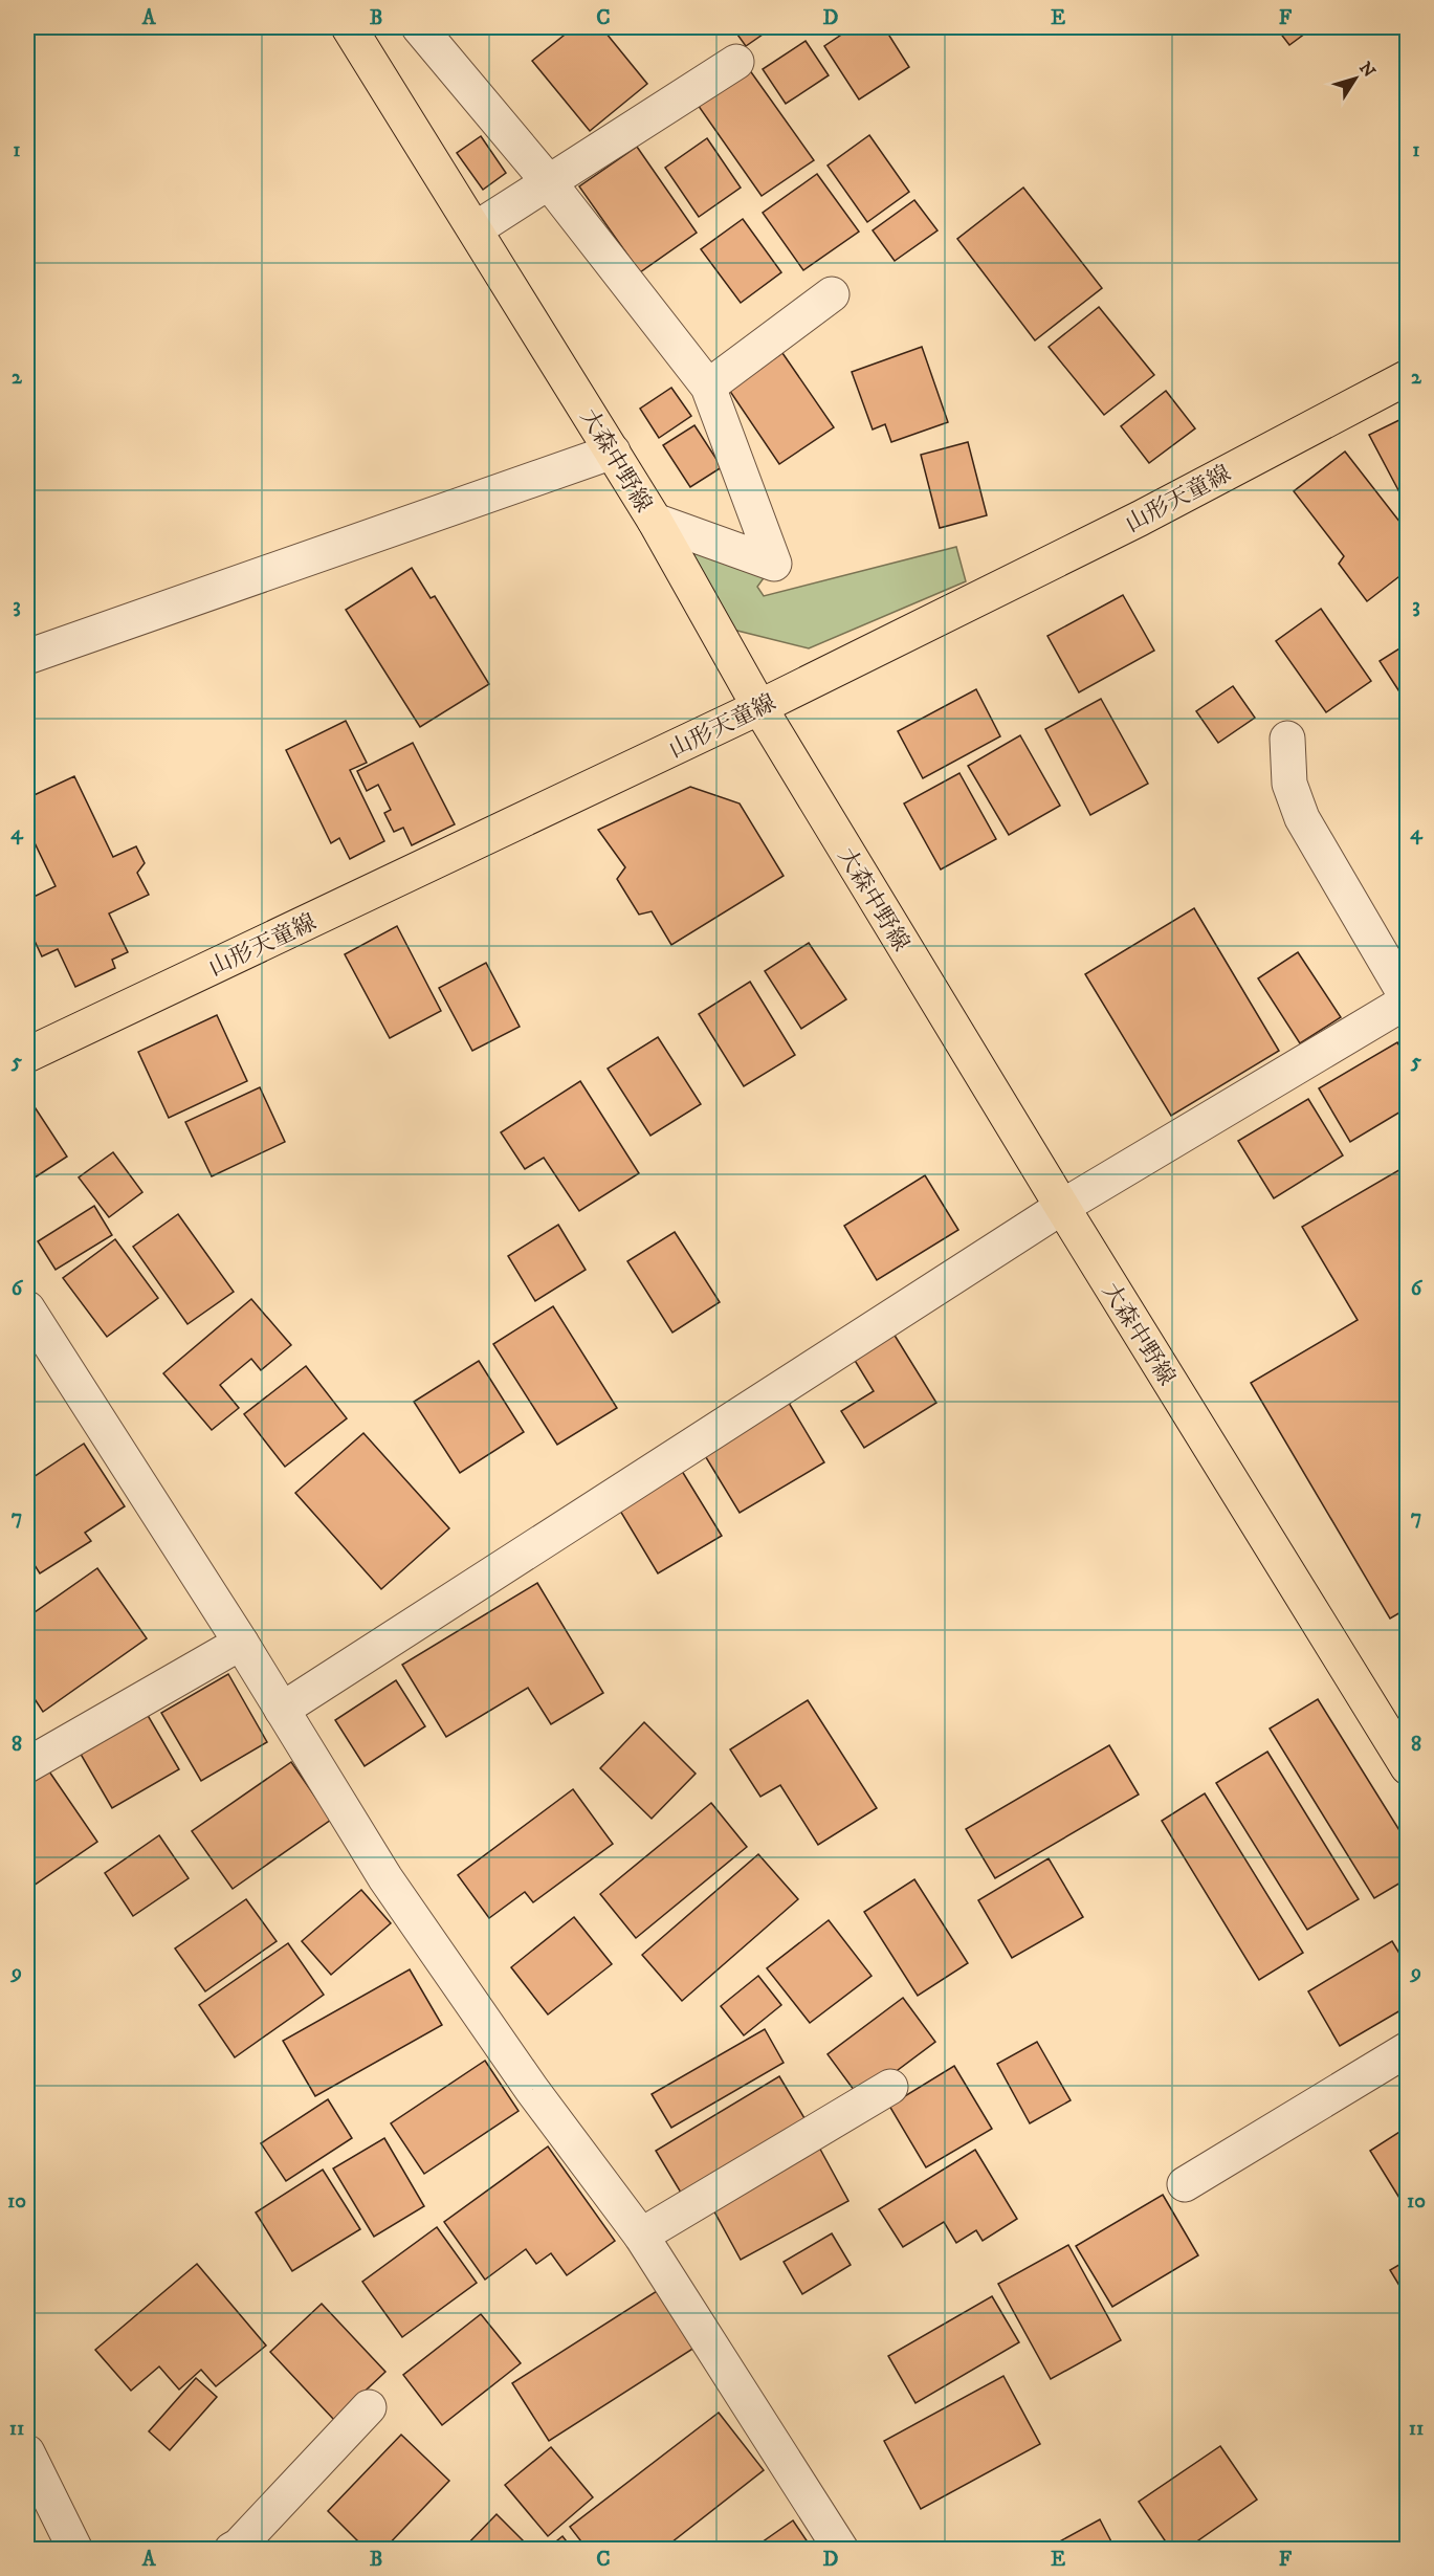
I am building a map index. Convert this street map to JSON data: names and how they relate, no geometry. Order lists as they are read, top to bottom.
{
  "streets": {
    "main road": ["大森中野線", "山形天童線"]
  },
  "crossings": [
    ["大森中野線", "山形天童線"]
  ],
  "north": "top right",
  "grid": {
    "columns": [
      "A",
      "B",
      "C",
      "D",
      "E",
      "F"
    ],
    "rows": [
      "1",
      "2",
      "3",
      "4",
      "5",
      "6",
      "7",
      "8",
      "9",
      "10",
      "11"
    ]
  }
}
